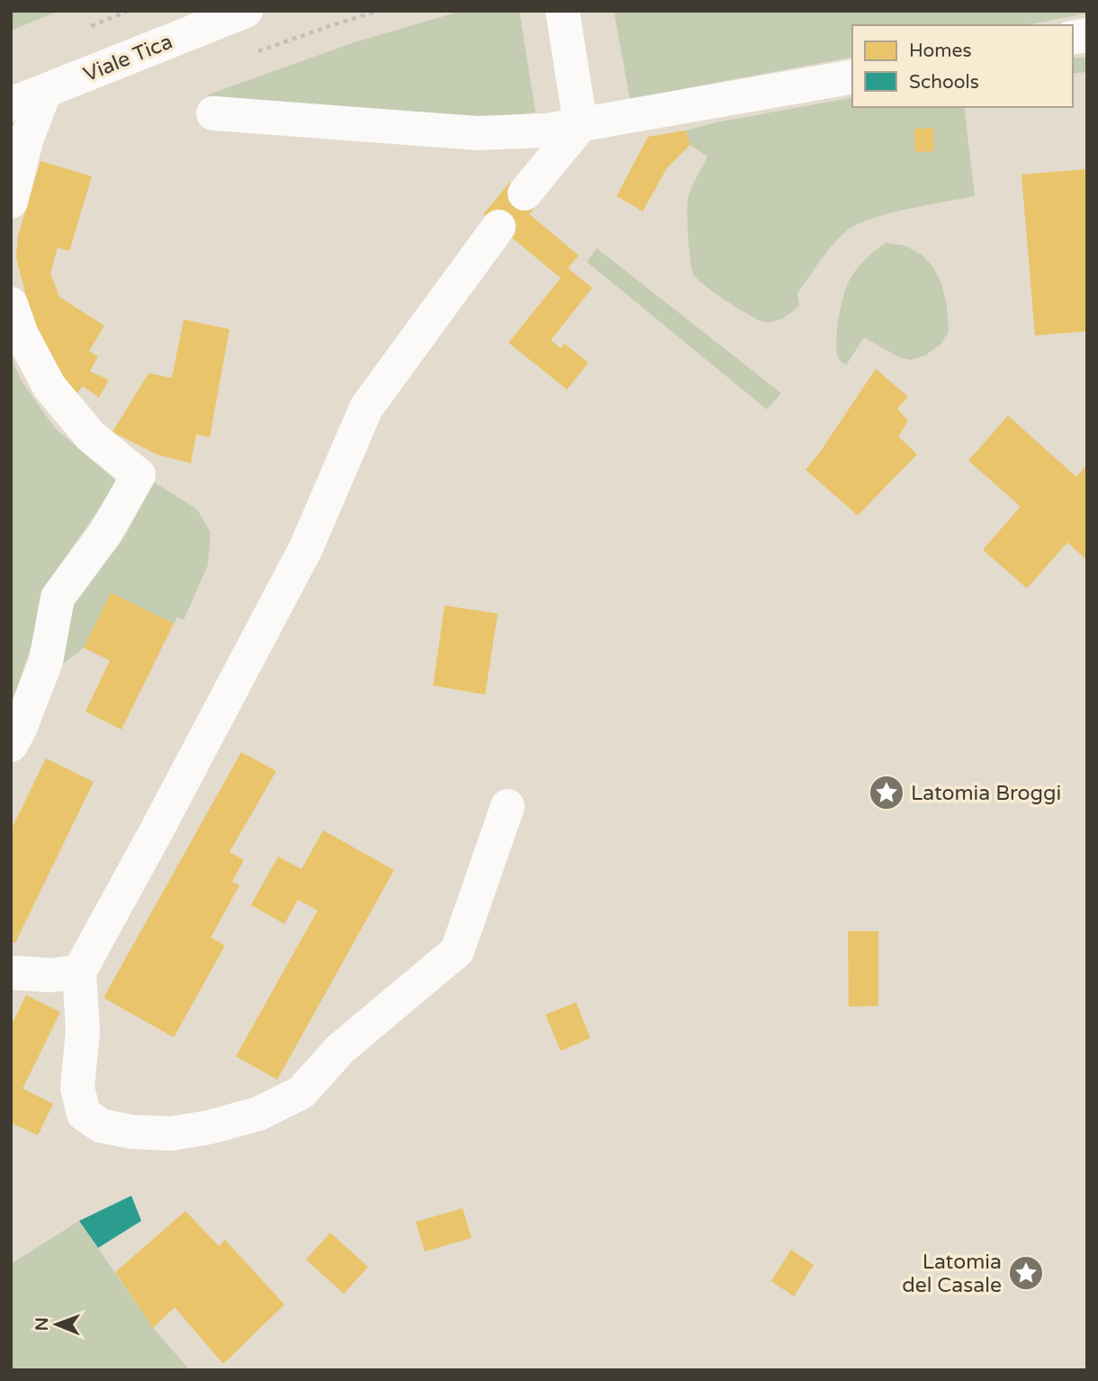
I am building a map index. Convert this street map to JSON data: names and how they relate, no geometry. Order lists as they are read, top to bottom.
{
  "streets": {
    "street": ["Viale Tica"]
  },
  "places": {
    "place": ["Latomia Broggi", "Latomia del Casale"]
  },
  "legend": ["Homes", "Schools"],
  "north": "left"
}
